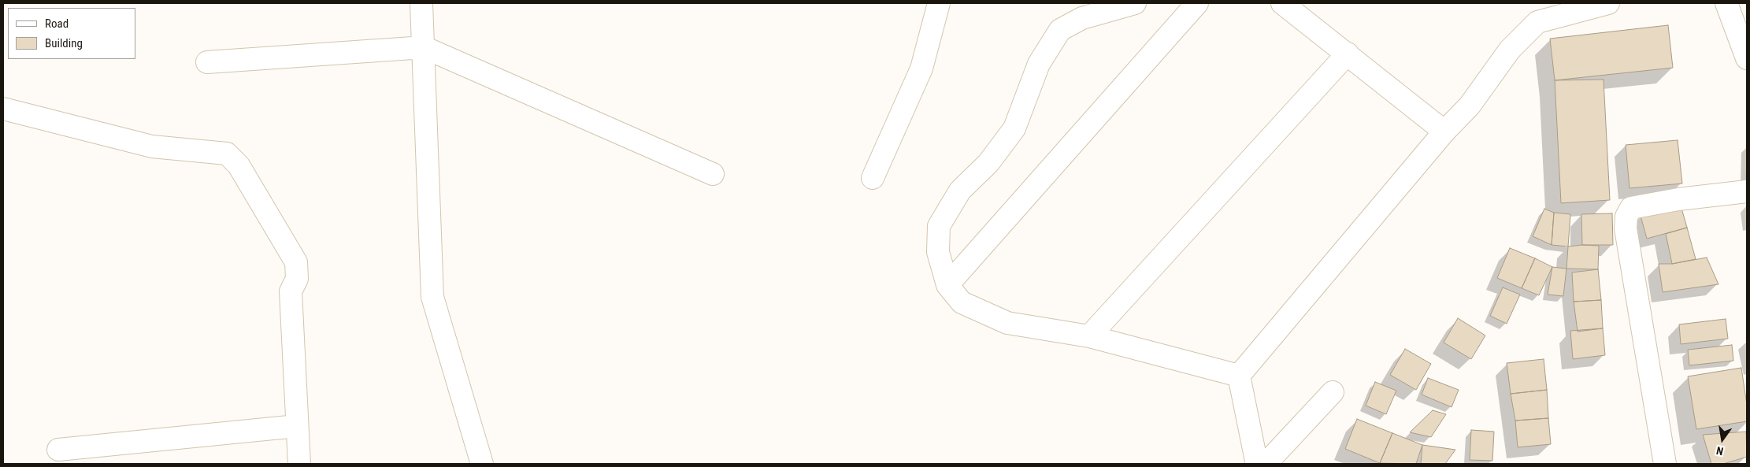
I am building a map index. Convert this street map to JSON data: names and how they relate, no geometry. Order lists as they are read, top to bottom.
{
  "legend": ["Road", "Building"],
  "north": "bottom"
}
